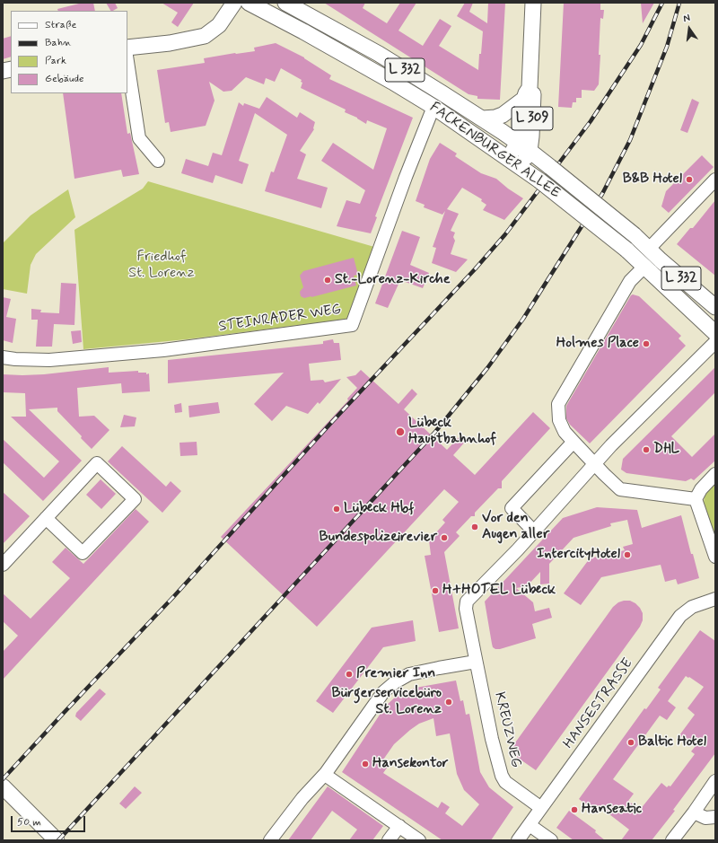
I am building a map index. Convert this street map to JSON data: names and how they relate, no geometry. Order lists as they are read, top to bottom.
{
  "streets": {
    "main road": ["L 332", "L 309", "FACKENBURGER ALLEE"],
    "street": ["STEINRADER WEG", "HANSESTRASSE", "KREUZWEG"]
  },
  "crossings": [
    ["L 309", "FACKENBURGER ALLEE"],
    ["FACKENBURGER ALLEE", "STEINRADER WEG"],
    ["HANSESTRASSE", "KREUZWEG"]
  ],
  "parks": ["Friedhof St. Lorenz"],
  "places": [
    "B&B Hotel",
    "St.-Lorenz-Kirche",
    "Holmes Place",
    "Lübeck Hauptbahnhof",
    "DHL",
    "Lübeck Hbf",
    "Vor den Augen aller",
    "Bundespolizeirevier",
    "IntercityHotel",
    "H+HOTEL Lübeck",
    "Premier Inn",
    "Bürgerservicebüro St. Lorenz",
    "Baltic Hotel",
    "Hansekontor",
    "Hanseatic"
  ],
  "legend": [
    "Straße",
    "Bahn",
    "Park",
    "Gebäude"
  ],
  "scale_bar": "50 m",
  "north": "top"
}
